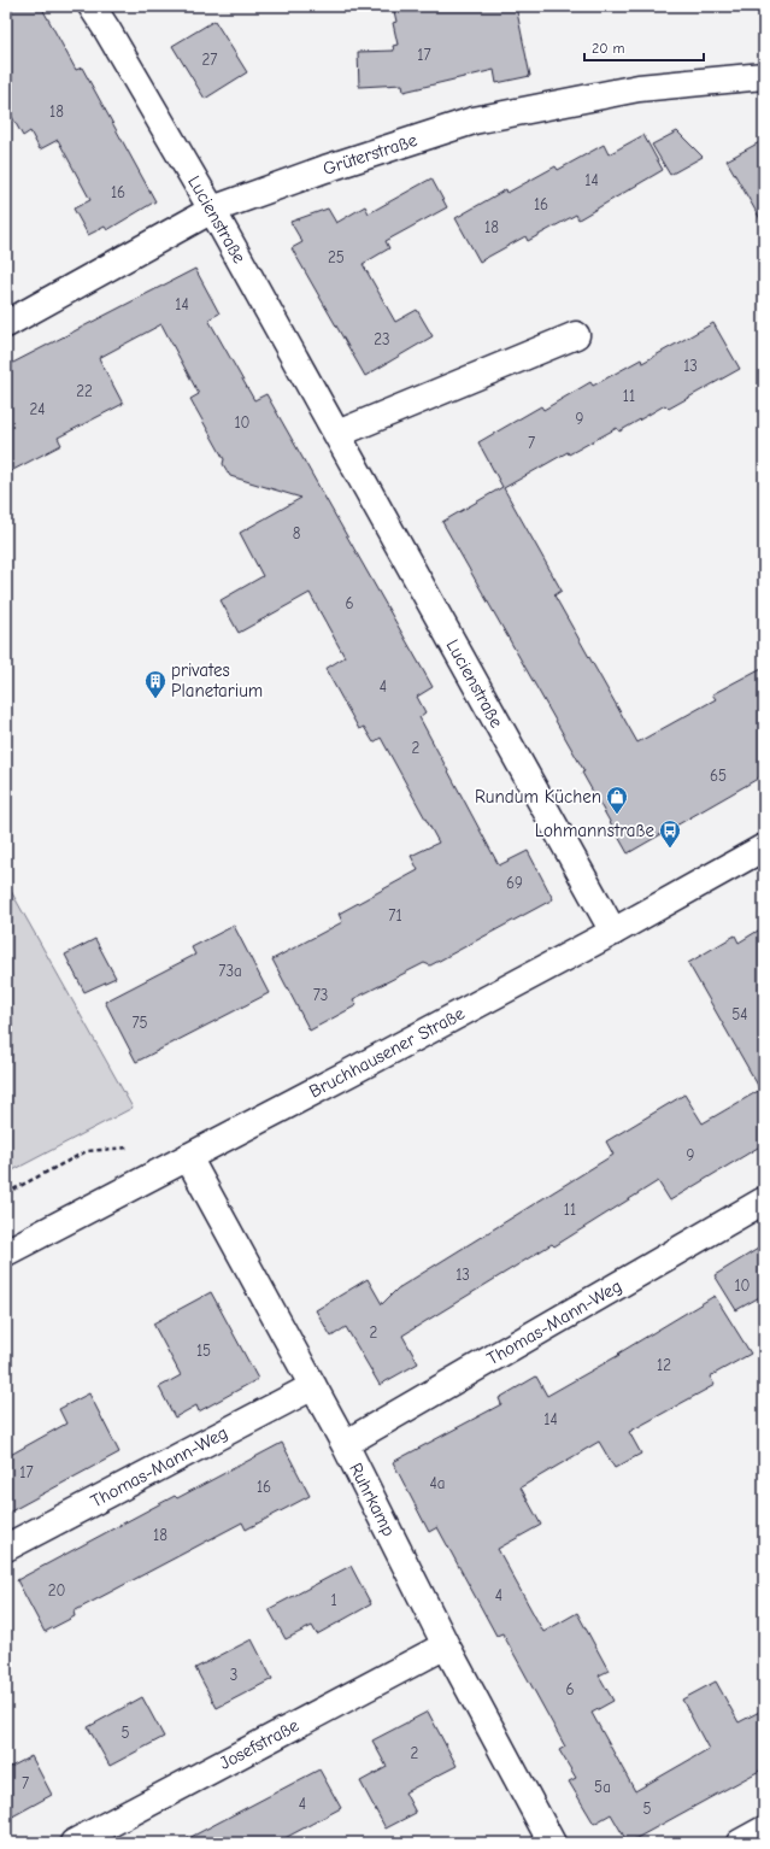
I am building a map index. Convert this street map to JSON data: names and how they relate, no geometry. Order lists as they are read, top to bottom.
{
  "streets": {
    "street": [
      "Grüterstraße",
      "Lucienstraße",
      "Bruchhausener Straße",
      "Thomas-Mann-Weg",
      "Ruhrkamp",
      "Josefstraße"
    ]
  },
  "crossings": [
    ["Grüterstraße", "Lucienstraße"],
    ["Lucienstraße", "Bruchhausener Straße"],
    ["Bruchhausener Straße", "Ruhrkamp"],
    ["Thomas-Mann-Weg", "Ruhrkamp"],
    ["Ruhrkamp", "Josefstraße"]
  ],
  "places": {
    "building": ["privates Planetarium"],
    "shop": ["Rundum Küchen"],
    "bus stop": ["Lohmannstraße"]
  },
  "house_numbers": [
    "17",
    "27",
    "18",
    "14",
    "16",
    "16",
    "18",
    "25",
    "14",
    "23",
    "13",
    "22",
    "11",
    "24",
    "9",
    "10",
    "7",
    "8",
    "6",
    "4",
    "2",
    "65",
    "69",
    "71",
    "73a",
    "73",
    "54",
    "75",
    "9",
    "11",
    "13",
    "10",
    "2",
    "15",
    "12",
    "14",
    "17",
    "4a",
    "16",
    "18",
    "20",
    "4",
    "1",
    "3",
    "6",
    "5",
    "2",
    "7",
    "5a",
    "4",
    "5"
  ],
  "scale_bar": "20 m"
}
